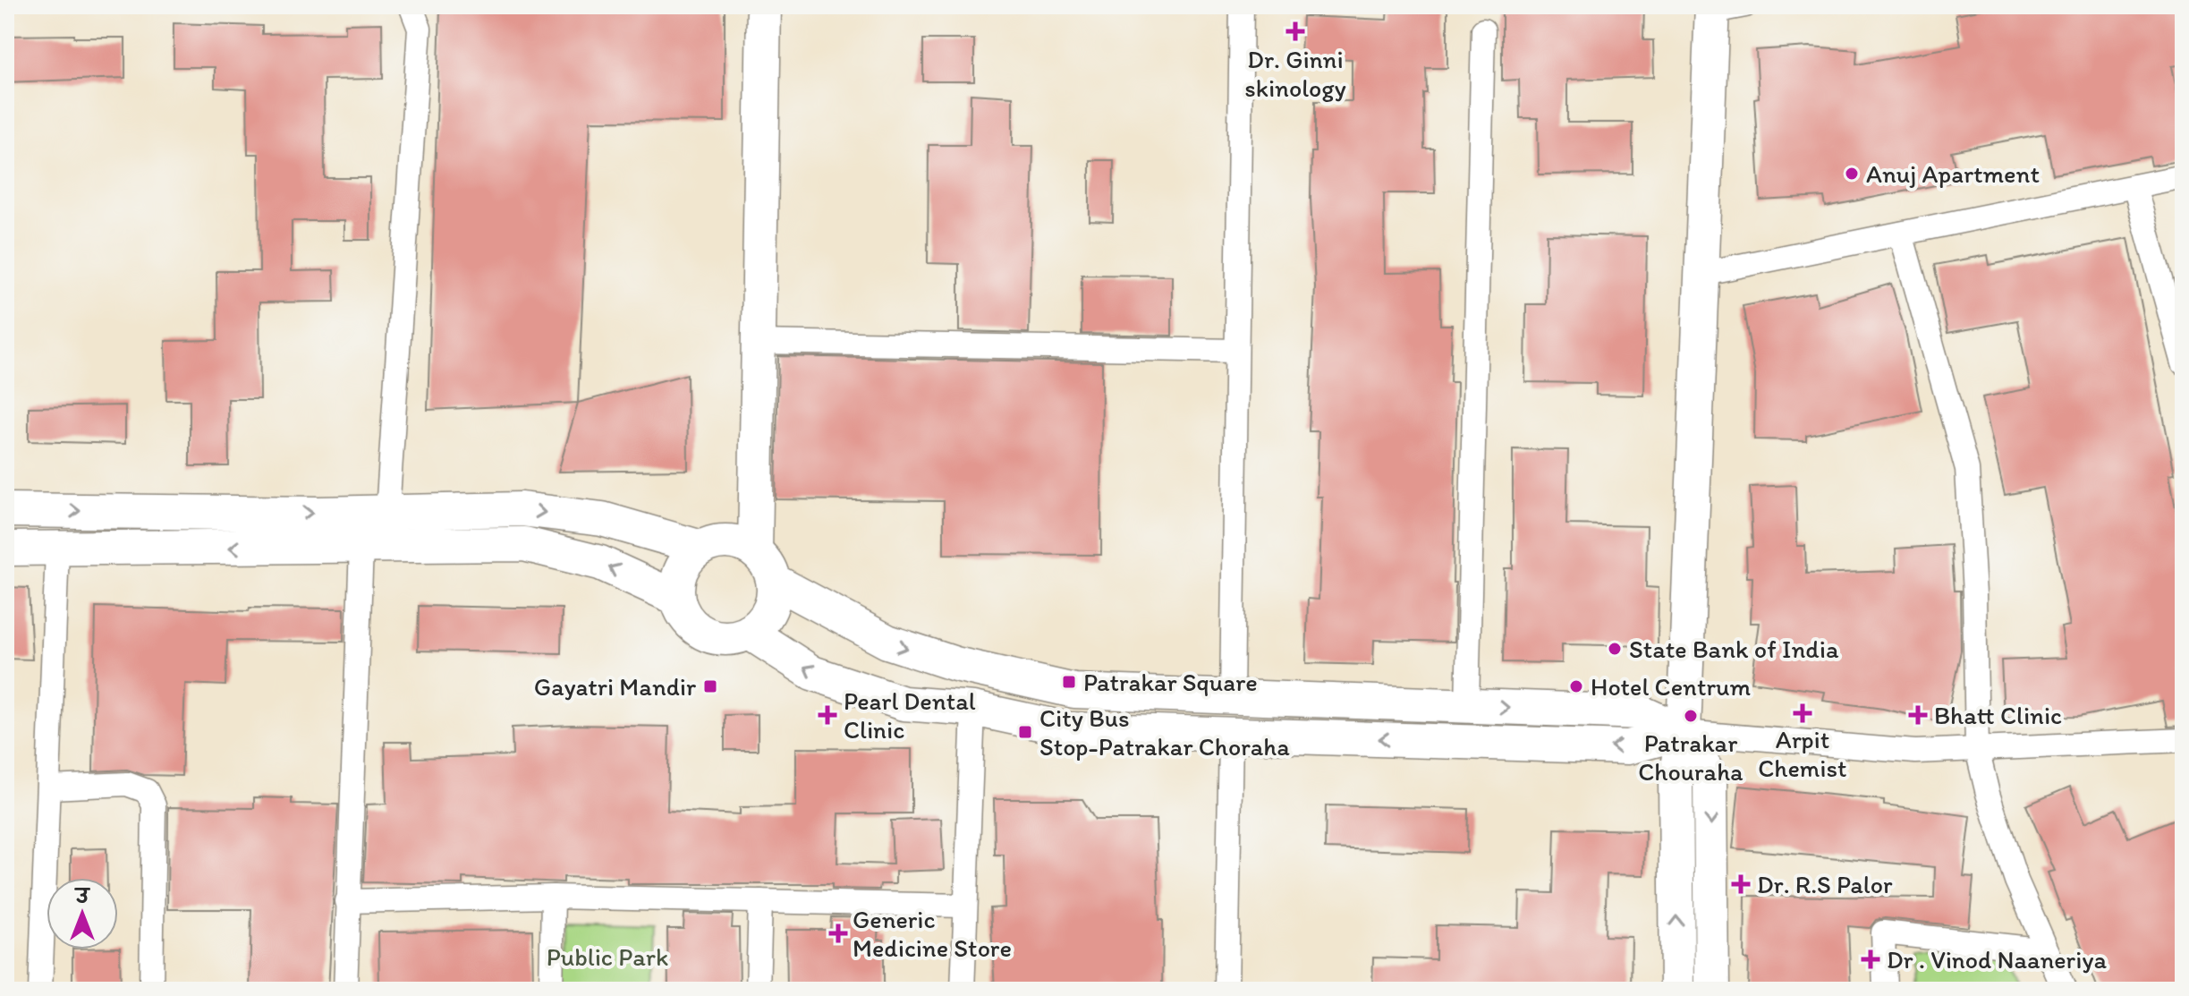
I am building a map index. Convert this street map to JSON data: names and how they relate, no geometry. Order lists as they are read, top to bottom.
{
  "parks": ["Public Park"],
  "places": {
    "health": [
      "Dr. Ginni skinology",
      "Arpit Chemist",
      "Pearl Dental Clinic",
      "Bhatt Clinic",
      "Dr. R.S Palor",
      "Generic Medicine Store",
      "Dr . Vinod Naaneriya"
    ],
    "other": [
      "Anuj Apartment",
      "State Bank of India",
      "Hotel Centrum",
      "Patrakar Chouraha"
    ],
    "transit": ["Patrakar Square", "Gayatri Mandir", "City Bus Stop-Patrakar Choraha"]
  },
  "north": "top"
}
